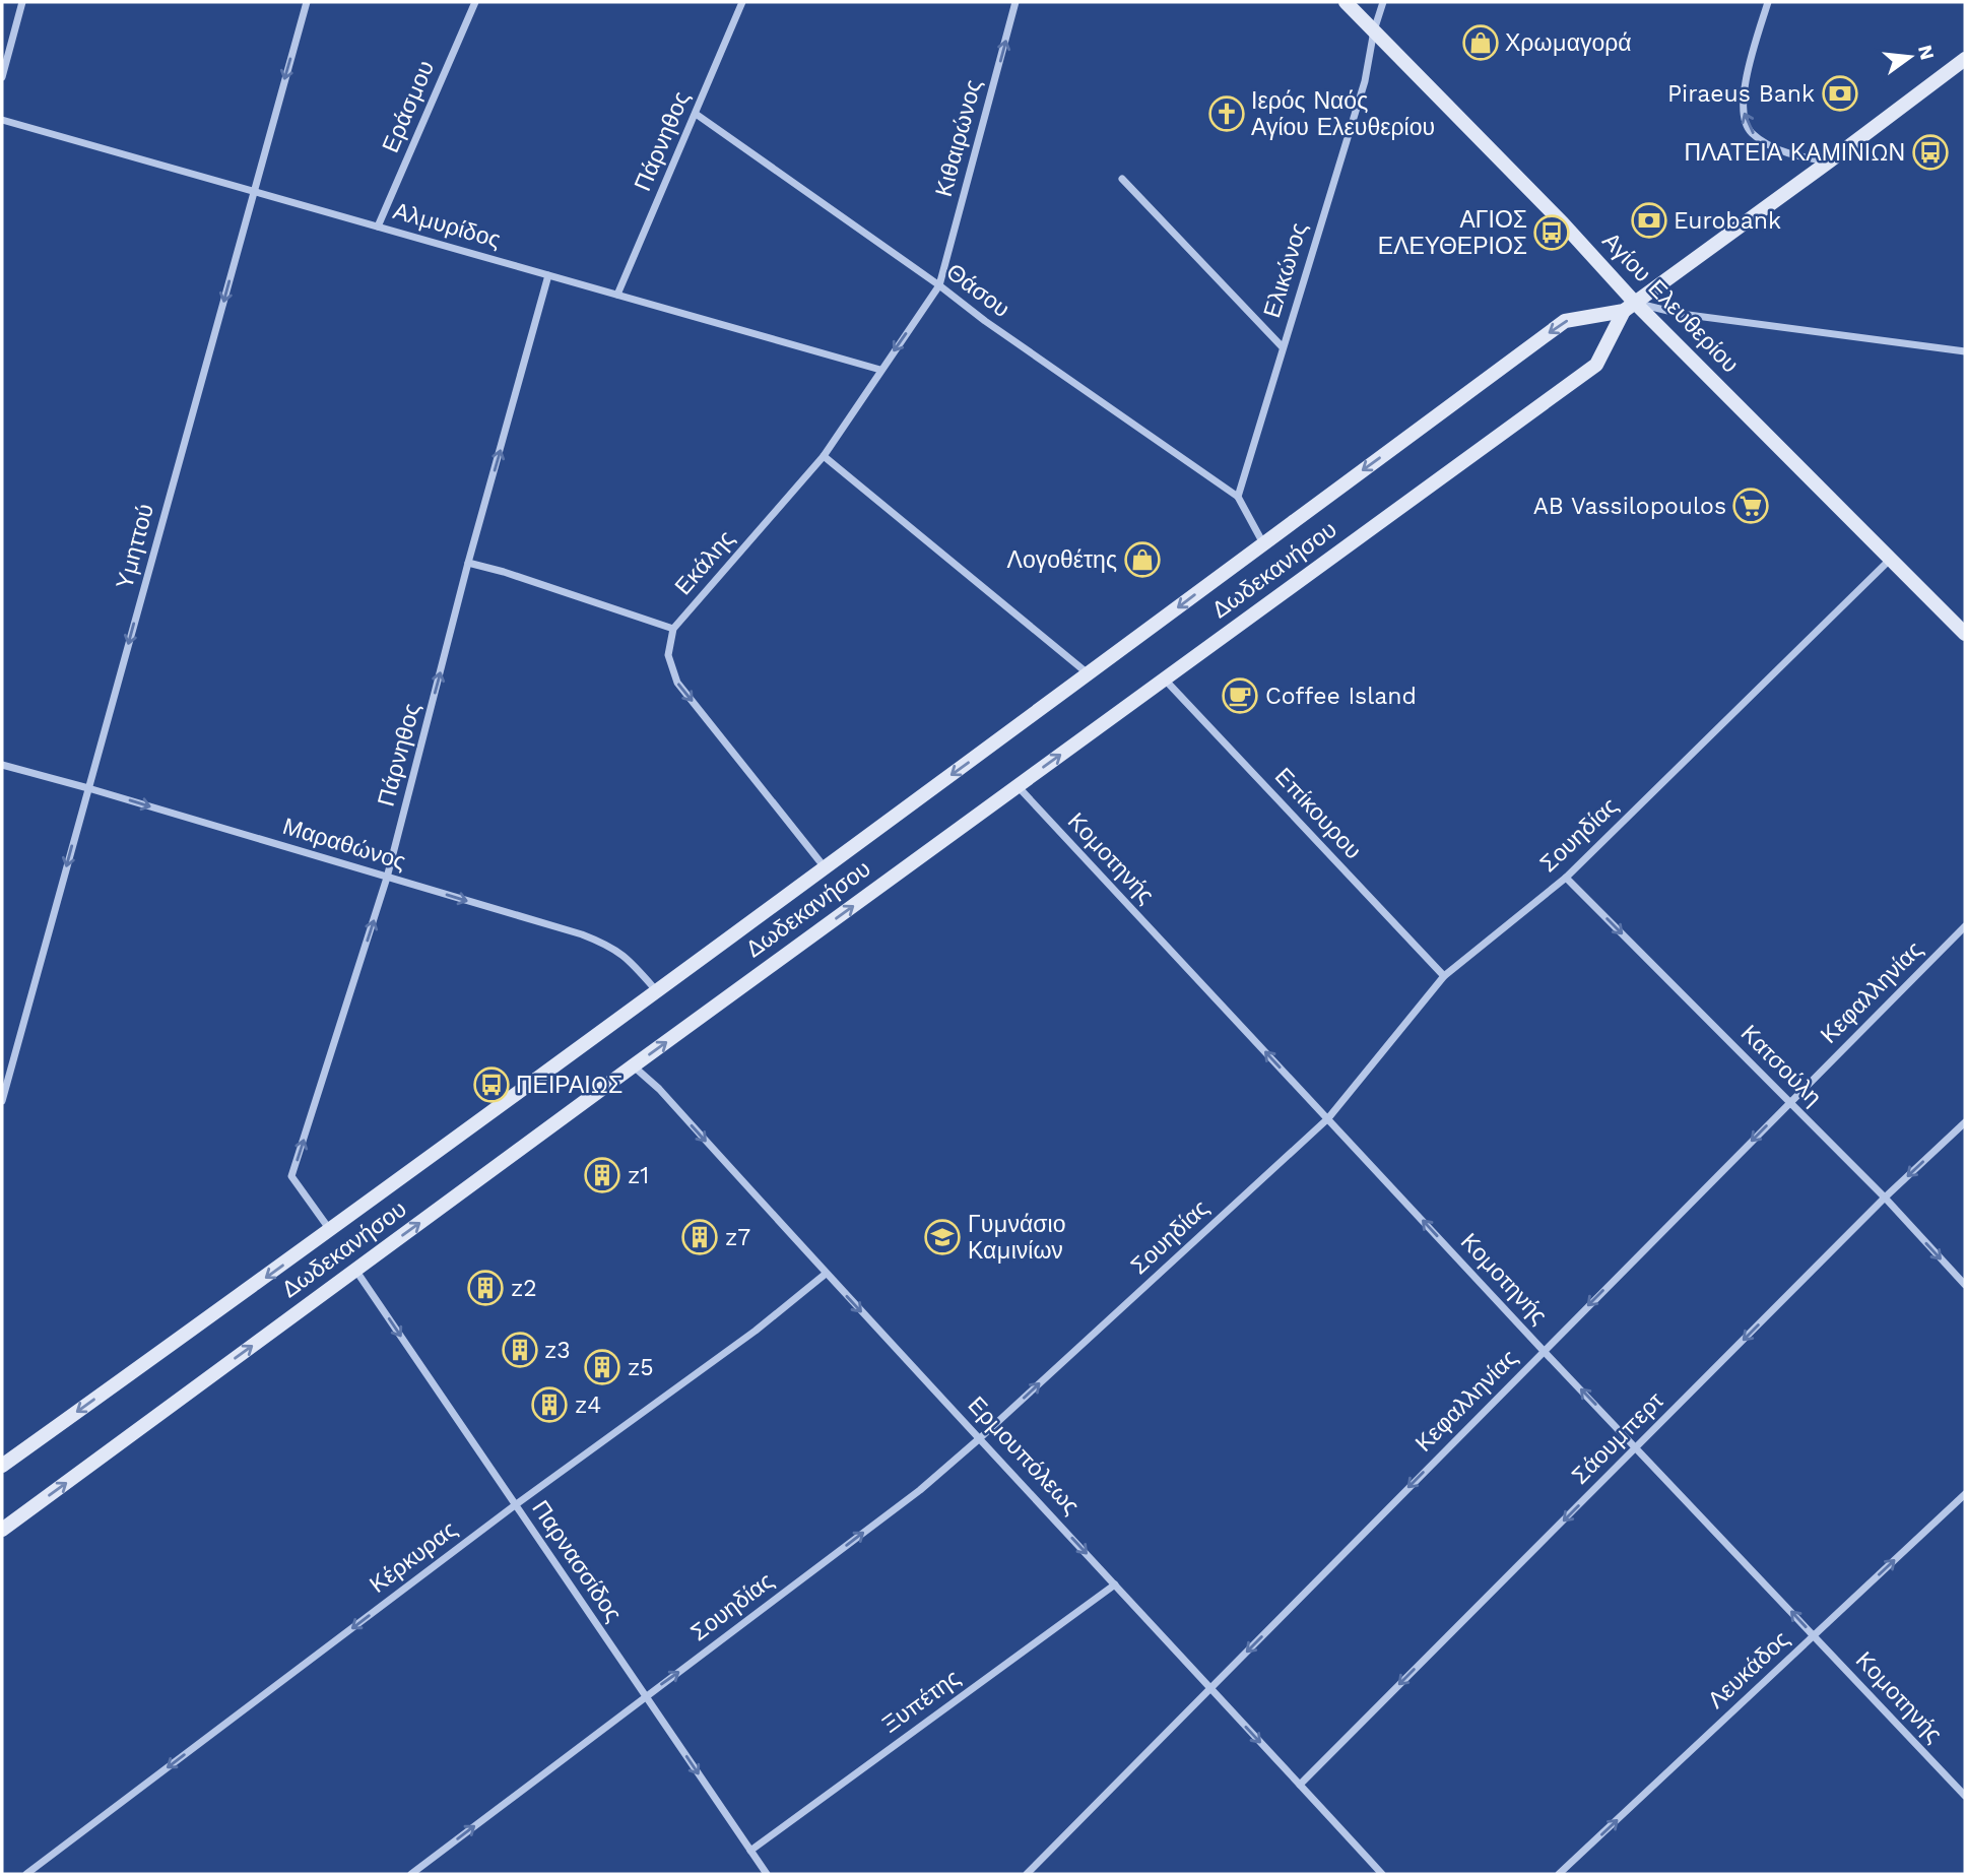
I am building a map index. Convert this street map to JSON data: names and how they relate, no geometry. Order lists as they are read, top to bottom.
{
  "streets": {
    "street": [
      "Εράσμου",
      "Κιθαιρώνος",
      "Πάρνηθος",
      "Αλμυρίδος",
      "Ελικώνος",
      "Θάσου",
      "Αγίου Ελευθερίου",
      "Υμηττού",
      "Εκάλης",
      "Δωδεκανήσου",
      "Επίκουρου",
      "Σουηδίας",
      "Μαραθώνος",
      "Κομοτηνής",
      "Κεφαλληνίας",
      "Κατσούλη",
      "Σάουμπερτ",
      "Ερμουπόλεως",
      "Κέρκυρας",
      "Παρνασσίδος",
      "Λευκάδος",
      "Ξυπέτης"
    ]
  },
  "crossings": [
    ["Εράσμου", "Αλμυρίδος"],
    ["Κιθαιρώνος", "Θάσου"],
    ["Κιθαιρώνος", "Εκάλης"],
    ["Πάρνηθος", "Αλμυρίδος"],
    ["Πάρνηθος", "Θάσου"],
    ["Πάρνηθος", "Δωδεκανήσου"],
    ["Πάρνηθος", "Μαραθώνος"],
    ["Αλμυρίδος", "Υμηττού"],
    ["Αλμυρίδος", "Εκάλης"],
    ["Ελικώνος", "Θάσου"],
    ["Ελικώνος", "Αγίου Ελευθερίου"],
    ["Θάσου", "Εκάλης"],
    ["Αγίου Ελευθερίου", "Δωδεκανήσου"],
    ["Αγίου Ελευθερίου", "Σουηδίας"],
    ["Υμηττού", "Μαραθώνος"],
    ["Εκάλης", "Δωδεκανήσου"],
    ["Δωδεκανήσου", "Επίκουρου"],
    ["Δωδεκανήσου", "Μαραθώνος"],
    ["Δωδεκανήσου", "Κομοτηνής"],
    ["Δωδεκανήσου", "Ερμουπόλεως"],
    ["Δωδεκανήσου", "Παρνασσίδος"],
    ["Επίκουρου", "Σουηδίας"],
    ["Σουηδίας", "Κομοτηνής"],
    ["Σουηδίας", "Κατσούλη"],
    ["Σουηδίας", "Ερμουπόλεως"],
    ["Σουηδίας", "Παρνασσίδος"],
    ["Κομοτηνής", "Κεφαλληνίας"],
    ["Κομοτηνής", "Σάουμπερτ"],
    ["Κομοτηνής", "Λευκάδος"],
    ["Κεφαλληνίας", "Κατσούλη"],
    ["Κεφαλληνίας", "Ερμουπόλεως"],
    ["Κατσούλη", "Σάουμπερτ"],
    ["Σάουμπερτ", "Ερμουπόλεως"],
    ["Ερμουπόλεως", "Κέρκυρας"],
    ["Ερμουπόλεως", "Ξυπέτης"],
    ["Κέρκυρας", "Παρνασσίδος"],
    ["Παρνασσίδος", "Ξυπέτης"]
  ],
  "one_way": [
    "Κιθαιρώνος",
    "Πάρνηθος",
    "Υμηττού",
    "Εκάλης",
    "Σουηδίας",
    "Μαραθώνος",
    "Κομοτηνής",
    "Κεφαλληνίας",
    "Κατσούλη",
    "Σάουμπερτ",
    "Ερμουπόλεως",
    "Κέρκυρας",
    "Παρνασσίδος",
    "Λευκάδος"
  ],
  "places": {
    "shop": ["Χρωμαγορά", "Λογοθέτης"],
    "bank": ["Piraeus Bank", "Eurobank"],
    "church": ["Ιερός Ναός Αγίου Ελευθερίου"],
    "bus stop": ["ΠΛΑΤΕΙΑ ΚΑΜΙΝΙΩΝ", "ΑΓΙΟΣ ΕΛΕΥΘΕΡΙΟΣ", "ΠΕΙΡΑΙΩΣ"],
    "supermarket": ["AB Vassilopoulos"],
    "cafe": ["Coffee Island"],
    "building": [
      "z1",
      "z7",
      "z2",
      "z3",
      "z5",
      "z4"
    ],
    "school or university": ["Γυμνάσιο Καμινίων"]
  },
  "north": "right"
}
